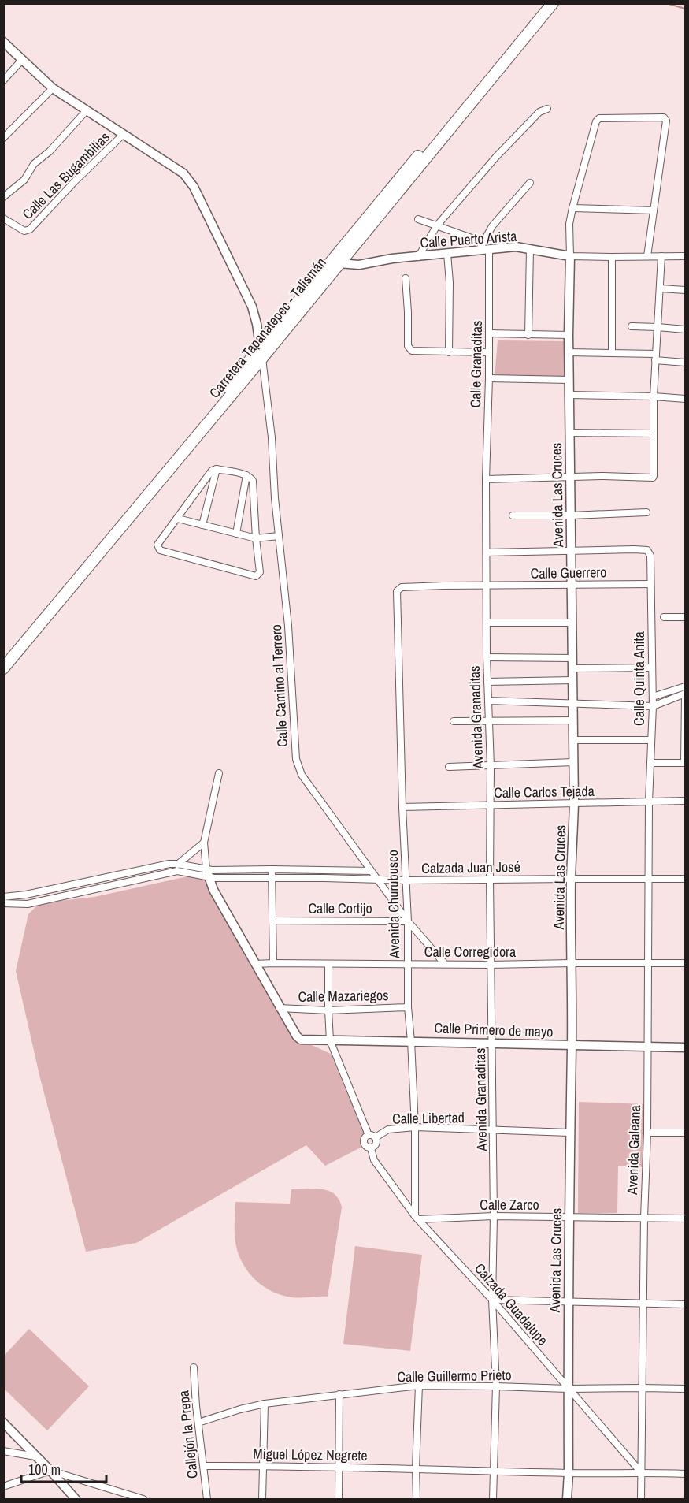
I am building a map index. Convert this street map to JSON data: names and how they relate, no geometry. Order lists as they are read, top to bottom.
{
  "streets": {
    "highway": ["Carretera Tapanatepec - Talismán"],
    "street": [
      "Calle Las Bugambilias",
      "Calle Puerto Arista",
      "Calle Granaditas",
      "Avenida Las Cruces",
      "Calle Guerrero",
      "Calle Quinta Anita",
      "Calle Camino al Terrero",
      "Avenida Granaditas",
      "Calle Carlos Tejada",
      "Calzada Juan José",
      "Avenida Churubusco",
      "Calle Cortijo",
      "Calle Corregidora",
      "Calle Mazariegos",
      "Calle Primero de mayo",
      "Calle Libertad",
      "Avenida Galeana",
      "Calle Zarco",
      "Calzada Guadalupe",
      "Calle Guillermo Prieto",
      "Callejón la Prepa",
      "Miguel López Negrete"
    ]
  },
  "crossings": [
    ["Calle Puerto Arista", "Carretera Tapanatepec - Talismán"],
    ["Calle Puerto Arista", "Calle Granaditas"],
    ["Calle Puerto Arista", "Avenida Las Cruces"],
    ["Carretera Tapanatepec - Talismán", "Calle Camino al Terrero"],
    ["Calle Granaditas", "Avenida Granaditas"],
    ["Avenida Las Cruces", "Calle Guerrero"],
    ["Avenida Las Cruces", "Calle Quinta Anita"],
    ["Avenida Las Cruces", "Calle Carlos Tejada"],
    ["Avenida Las Cruces", "Calzada Juan José"],
    ["Avenida Las Cruces", "Calle Corregidora"],
    ["Avenida Las Cruces", "Calle Primero de mayo"],
    ["Avenida Las Cruces", "Calle Libertad"],
    ["Avenida Las Cruces", "Calle Zarco"],
    ["Avenida Las Cruces", "Calzada Guadalupe"],
    ["Avenida Las Cruces", "Calle Guillermo Prieto"],
    ["Avenida Las Cruces", "Miguel López Negrete"],
    ["Calle Guerrero", "Calle Quinta Anita"],
    ["Calle Guerrero", "Avenida Granaditas"],
    ["Calle Guerrero", "Avenida Churubusco"],
    ["Calle Quinta Anita", "Calle Carlos Tejada"],
    ["Calle Quinta Anita", "Avenida Galeana"],
    ["Calle Camino al Terrero", "Calzada Juan José"],
    ["Calle Camino al Terrero", "Avenida Churubusco"],
    ["Calle Camino al Terrero", "Calle Cortijo"],
    ["Calle Camino al Terrero", "Calle Corregidora"],
    ["Avenida Granaditas", "Calle Carlos Tejada"],
    ["Avenida Granaditas", "Calzada Juan José"],
    ["Avenida Granaditas", "Calle Corregidora"],
    ["Avenida Granaditas", "Calle Primero de mayo"],
    ["Avenida Granaditas", "Calle Libertad"],
    ["Avenida Granaditas", "Calle Zarco"],
    ["Avenida Granaditas", "Calzada Guadalupe"],
    ["Avenida Granaditas", "Calle Guillermo Prieto"],
    ["Avenida Granaditas", "Miguel López Negrete"],
    ["Calle Carlos Tejada", "Avenida Churubusco"],
    ["Calle Carlos Tejada", "Avenida Galeana"],
    ["Calzada Juan José", "Avenida Churubusco"],
    ["Calzada Juan José", "Avenida Galeana"],
    ["Avenida Churubusco", "Calle Cortijo"],
    ["Avenida Churubusco", "Calle Corregidora"],
    ["Avenida Churubusco", "Calle Mazariegos"],
    ["Avenida Churubusco", "Calle Primero de mayo"],
    ["Avenida Churubusco", "Calle Libertad"],
    ["Avenida Churubusco", "Calle Zarco"],
    ["Avenida Churubusco", "Calzada Guadalupe"],
    ["Calle Corregidora", "Avenida Galeana"],
    ["Calle Mazariegos", "Calle Primero de mayo"],
    ["Calle Primero de mayo", "Avenida Galeana"],
    ["Calle Libertad", "Calzada Guadalupe"],
    ["Avenida Galeana", "Calle Zarco"],
    ["Avenida Galeana", "Calzada Guadalupe"],
    ["Avenida Galeana", "Calle Guillermo Prieto"],
    ["Calle Zarco", "Calzada Guadalupe"],
    ["Calzada Guadalupe", "Calle Guillermo Prieto"],
    ["Calle Guillermo Prieto", "Callejón la Prepa"],
    ["Callejón la Prepa", "Miguel López Negrete"]
  ],
  "scale_bar": "100 m"
}
